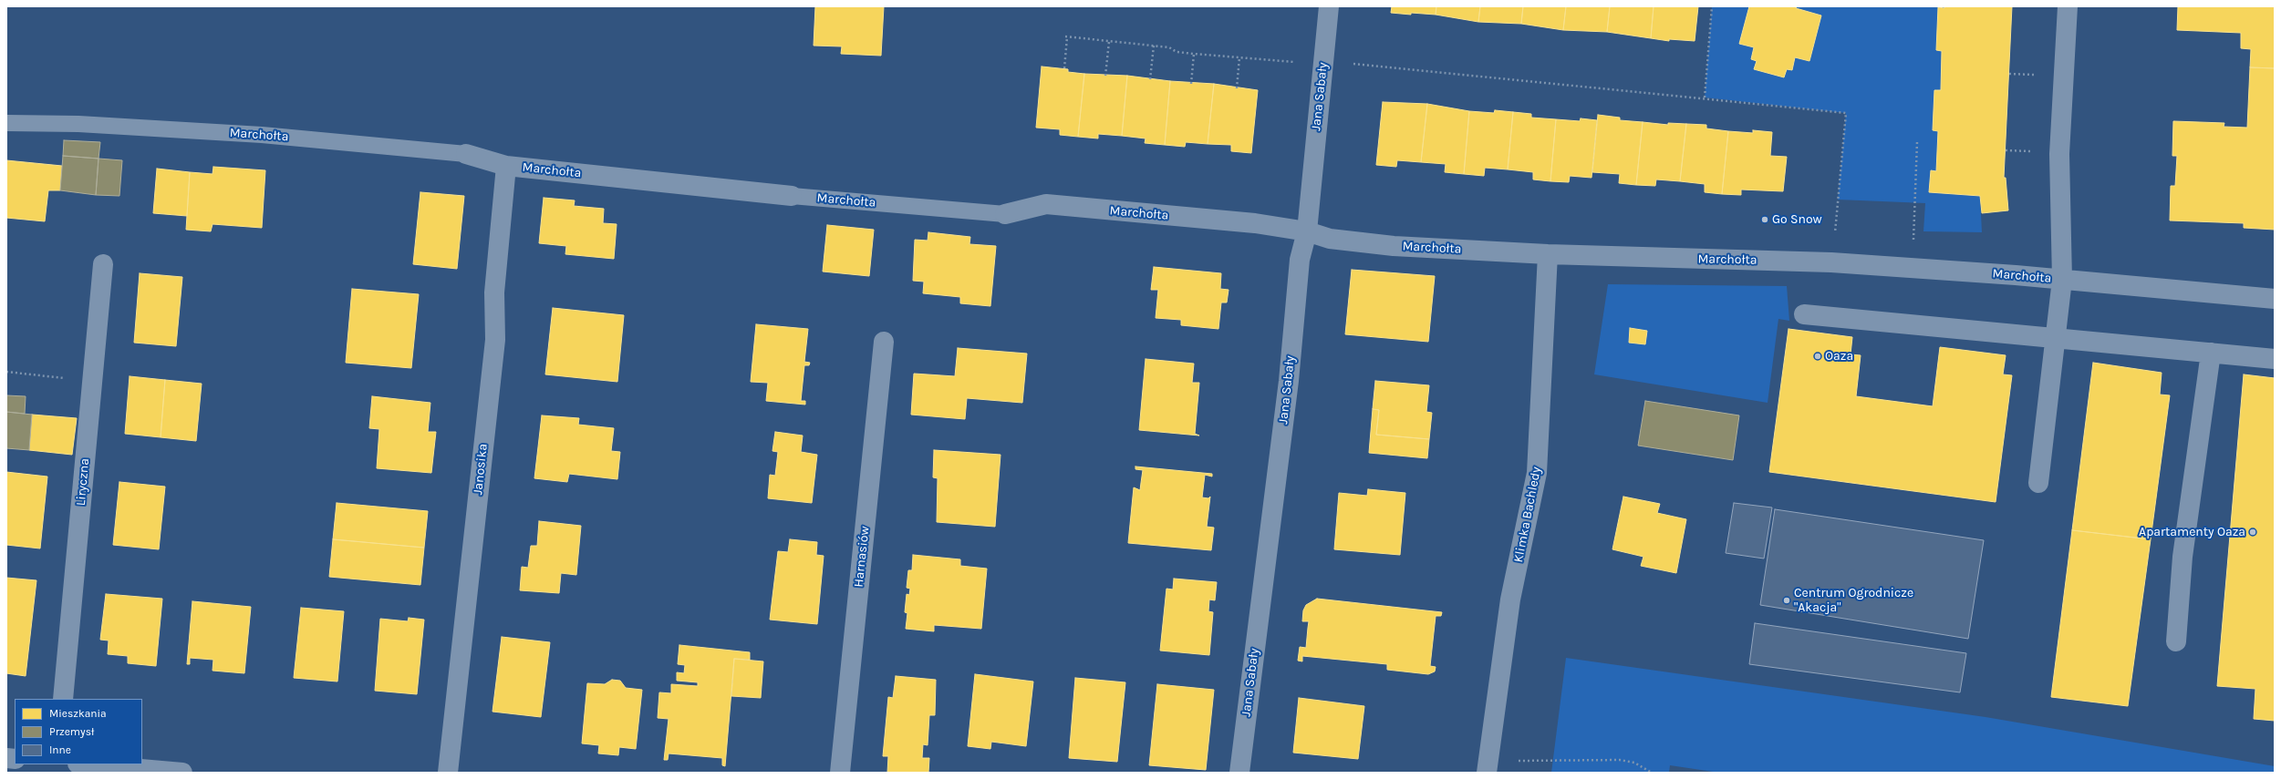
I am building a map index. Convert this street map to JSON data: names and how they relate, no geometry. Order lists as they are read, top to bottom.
{
  "streets": {
    "street": [
      "Jana Sabały",
      "Marchołta",
      "Janosika",
      "Liryczna",
      "Klimka Bachledy",
      "Harnasiów"
    ]
  },
  "crossings": [
    ["Jana Sabały", "Marchołta"],
    ["Marchołta", "Janosika"],
    ["Marchołta", "Klimka Bachledy"]
  ],
  "places": [
    "Go Snow",
    "Oaza",
    "Apartamenty Oaza",
    "Centrum Ogrodnicze \"Akacja\""
  ],
  "legend": ["Mieszkania", "Przemysł", "Inne"]
}
